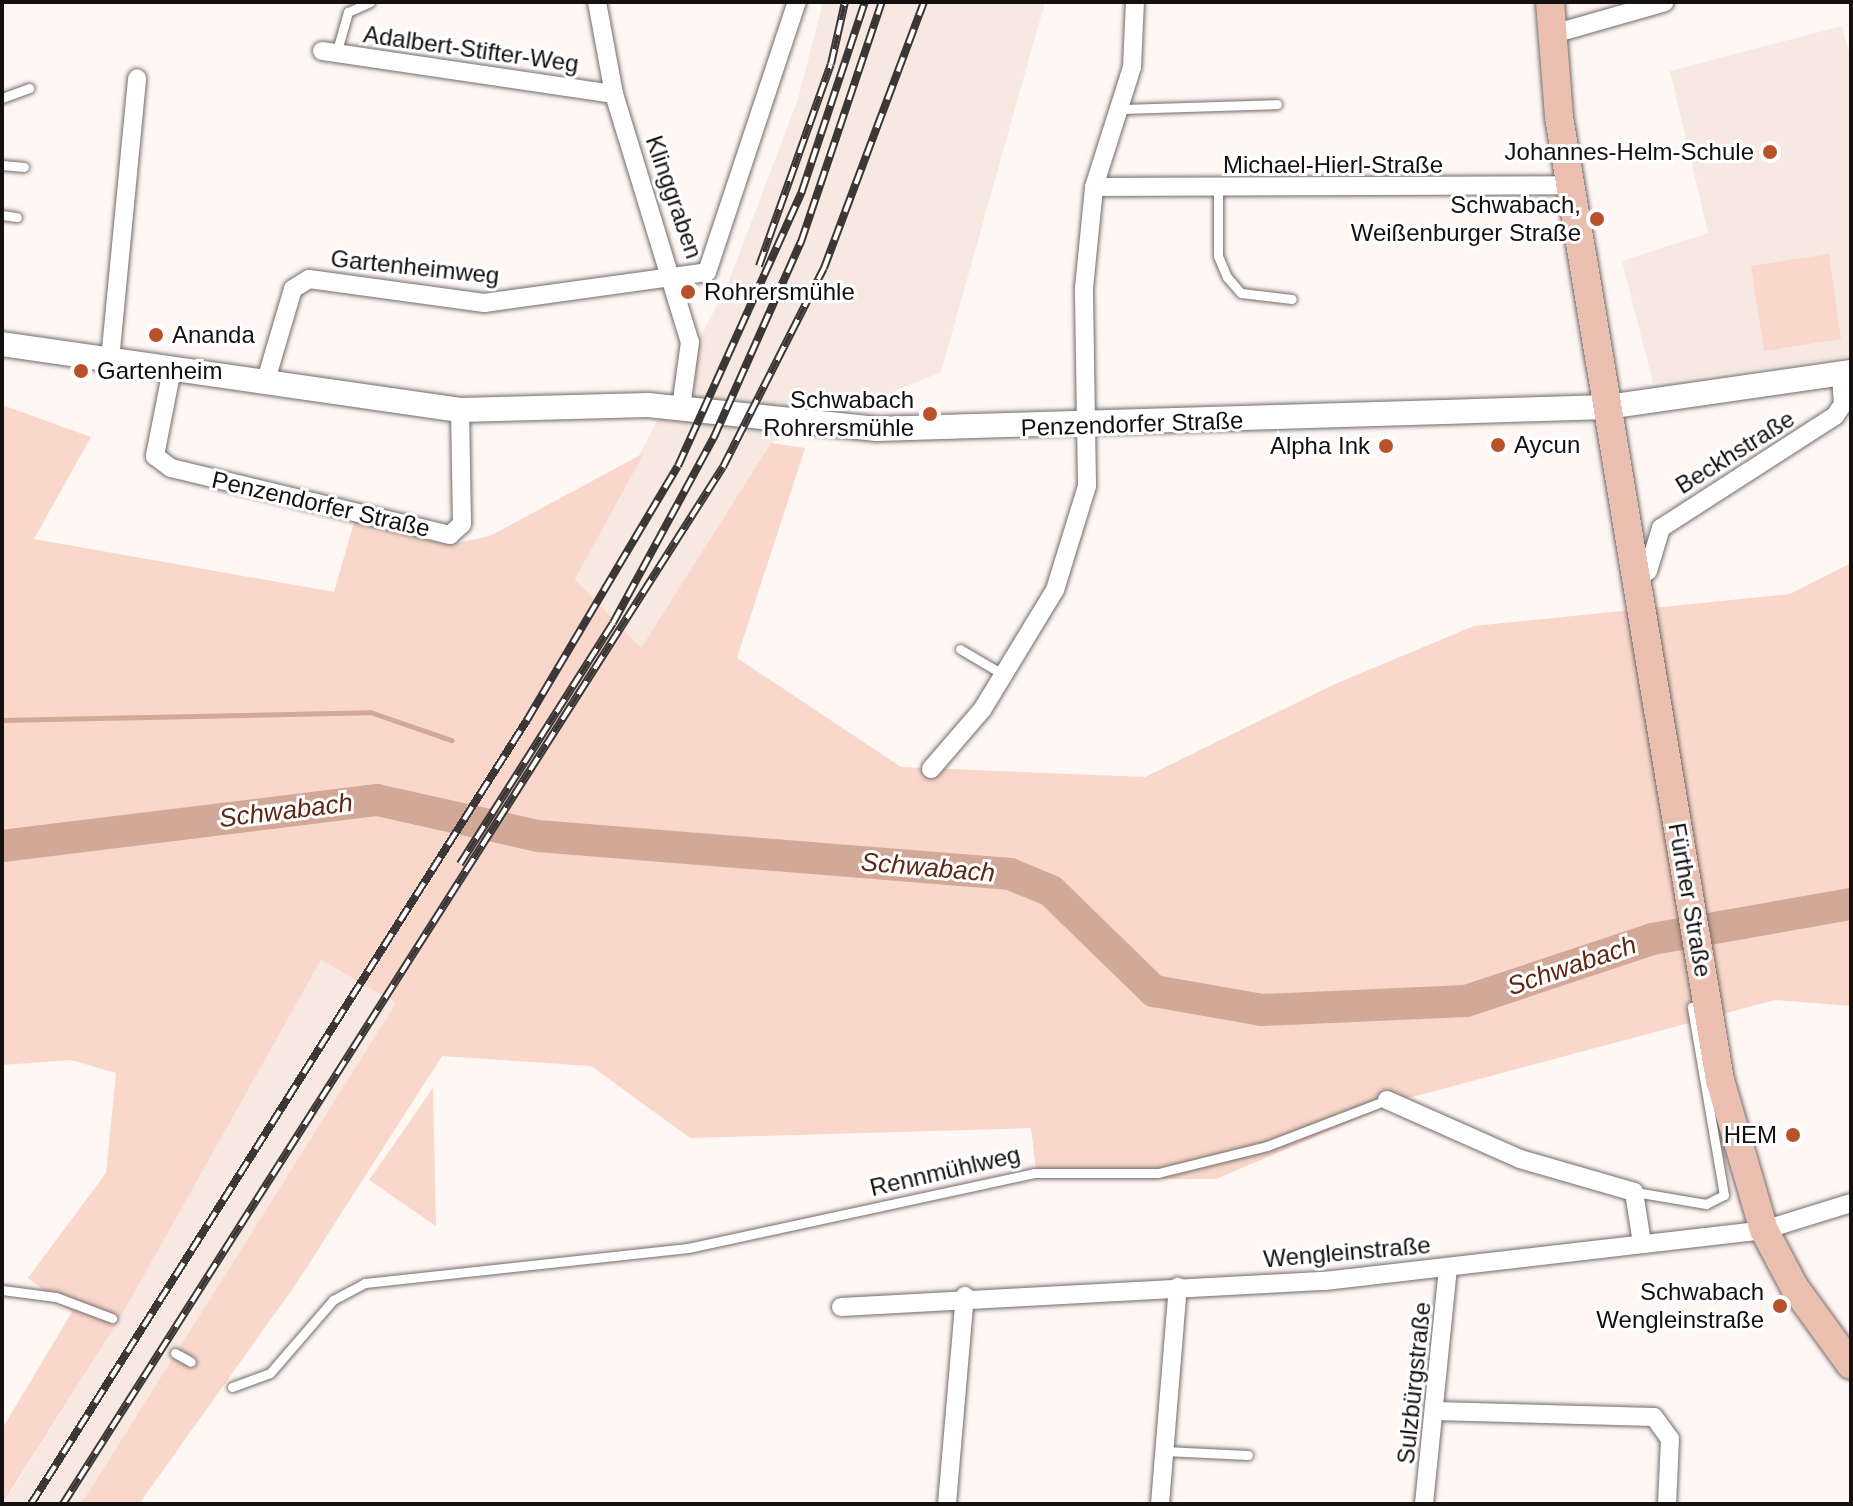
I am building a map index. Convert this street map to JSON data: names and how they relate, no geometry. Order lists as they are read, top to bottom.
{
  "streets": {
    "main road": ["Penzendorfer Straße", "Fürther Straße"],
    "street": [
      "Adalbert-Stifter-Weg",
      "Michael-Hierl-Straße",
      "Klinggraben",
      "Gartenheimweg",
      "Beckhstraße",
      "Rennmühlweg",
      "Wengleinstraße",
      "Sulzbürgstraße"
    ]
  },
  "crossings": [
    ["Adalbert-Stifter-Weg", "Klinggraben"],
    ["Michael-Hierl-Straße", "Fürther Straße"],
    ["Klinggraben", "Gartenheimweg"],
    ["Klinggraben", "Penzendorfer Straße"],
    ["Gartenheimweg", "Penzendorfer Straße"],
    ["Penzendorfer Straße", "Beckhstraße"],
    ["Penzendorfer Straße", "Fürther Straße"],
    ["Fürther Straße", "Wengleinstraße"],
    ["Wengleinstraße", "Sulzbürgstraße"]
  ],
  "water": ["Schwabach"],
  "places": [
    "Johannes-Helm-Schule",
    "Schwabach, Weißenburger Straße",
    "Rohrersmühle",
    "Ananda",
    "Gartenheim",
    "Schwabach Rohrersmühle",
    "Aycun",
    "Alpha Ink",
    "HEM",
    "Schwabach Wengleinstraße"
  ]
}
